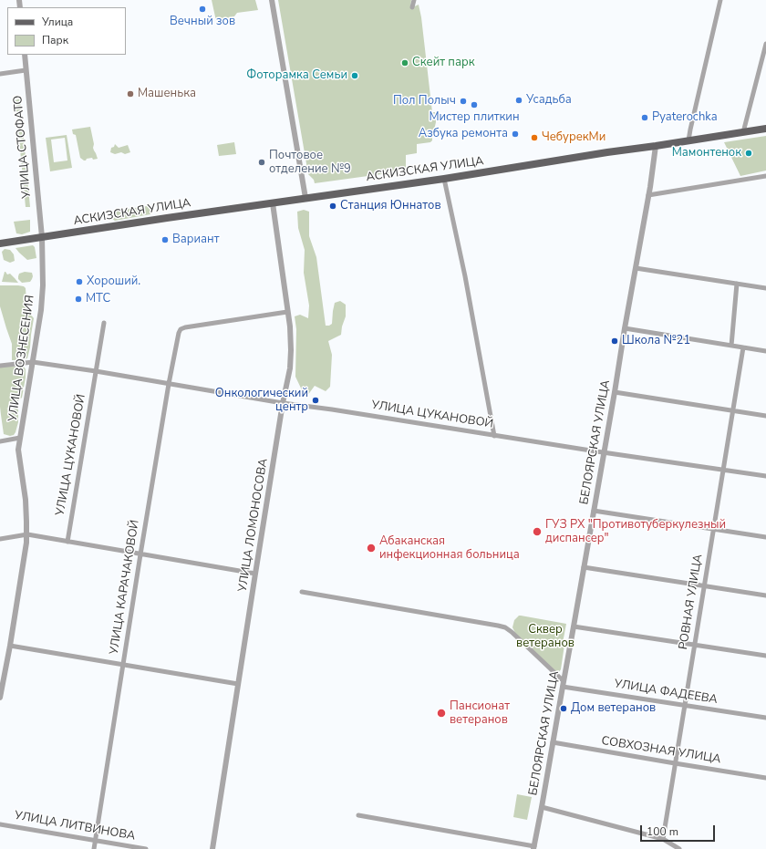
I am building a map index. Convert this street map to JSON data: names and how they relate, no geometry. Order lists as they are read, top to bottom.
{
  "streets": {
    "main road": ["АСКИЗСКАЯ УЛИЦА"],
    "street": [
      "УЛИЦА СТОФАТО",
      "УЛИЦА ВОЗНЕСЕНИЯ",
      "УЛИЦА ЦУКАНОВОЙ",
      "БЕЛОЯРСКАЯ УЛИЦА",
      "УЛИЦА ЛОМОНОСОВА",
      "УЛИЦА КАРАЧАКОВОЙ",
      "РОВНАЯ УЛИЦА",
      "УЛИЦА ФАДЕЕВА",
      "СОВХОЗНАЯ УЛИЦА",
      "УЛИЦА ЛИТВИНОВА"
    ]
  },
  "crossings": [
    ["УЛИЦА СТОФАТО", "АСКИЗСКАЯ УЛИЦА"],
    ["УЛИЦА СТОФАТО", "УЛИЦА ВОЗНЕСЕНИЯ"],
    ["АСКИЗСКАЯ УЛИЦА", "УЛИЦА ВОЗНЕСЕНИЯ"],
    ["АСКИЗСКАЯ УЛИЦА", "БЕЛОЯРСКАЯ УЛИЦА"],
    ["АСКИЗСКАЯ УЛИЦА", "УЛИЦА ЛОМОНОСОВА"],
    ["УЛИЦА ВОЗНЕСЕНИЯ", "УЛИЦА ЦУКАНОВОЙ"],
    ["УЛИЦА ЦУКАНОВОЙ", "БЕЛОЯРСКАЯ УЛИЦА"],
    ["УЛИЦА ЦУКАНОВОЙ", "УЛИЦА ЛОМОНОСОВА"],
    ["УЛИЦА ЦУКАНОВОЙ", "УЛИЦА КАРАЧАКОВОЙ"],
    ["УЛИЦА ЦУКАНОВОЙ", "РОВНАЯ УЛИЦА"],
    ["БЕЛОЯРСКАЯ УЛИЦА", "РОВНАЯ УЛИЦА"],
    ["БЕЛОЯРСКАЯ УЛИЦА", "УЛИЦА ФАДЕЕВА"],
    ["БЕЛОЯРСКАЯ УЛИЦА", "СОВХОЗНАЯ УЛИЦА"],
    ["УЛИЦА ЛОМОНОСОВА", "УЛИЦА КАРАЧАКОВОЙ"],
    ["УЛИЦА КАРАЧАКОВОЙ", "УЛИЦА ЛИТВИНОВА"],
    ["РОВНАЯ УЛИЦА", "УЛИЦА ФАДЕЕВА"],
    ["РОВНАЯ УЛИЦА", "СОВХОЗНАЯ УЛИЦА"]
  ],
  "parks": ["Сквер ветеранов"],
  "places": [
    "Вечный зов",
    "Скейт парк",
    "Фоторамка Семьи",
    "Машенька",
    "Усадьба",
    "Пол Полыч",
    "Мистер плиткин",
    "Pyaterochka",
    "Азбука ремонта",
    "ЧебурекМи",
    "Мамонтенок",
    "Почтовое отделение №9",
    "Станция Юннатов",
    "Вариант",
    "Хороший.",
    "МТС",
    "Школа №21",
    "Онкологический центр",
    "ГУЗ РХ \"Противотуберкулезный диспансер\"",
    "Абаканская инфекционная больница",
    "Дом ветеранов",
    "Пансионат ветеранов"
  ],
  "legend": ["Улица", "Парк"],
  "scale_bar": "100 m"
}
